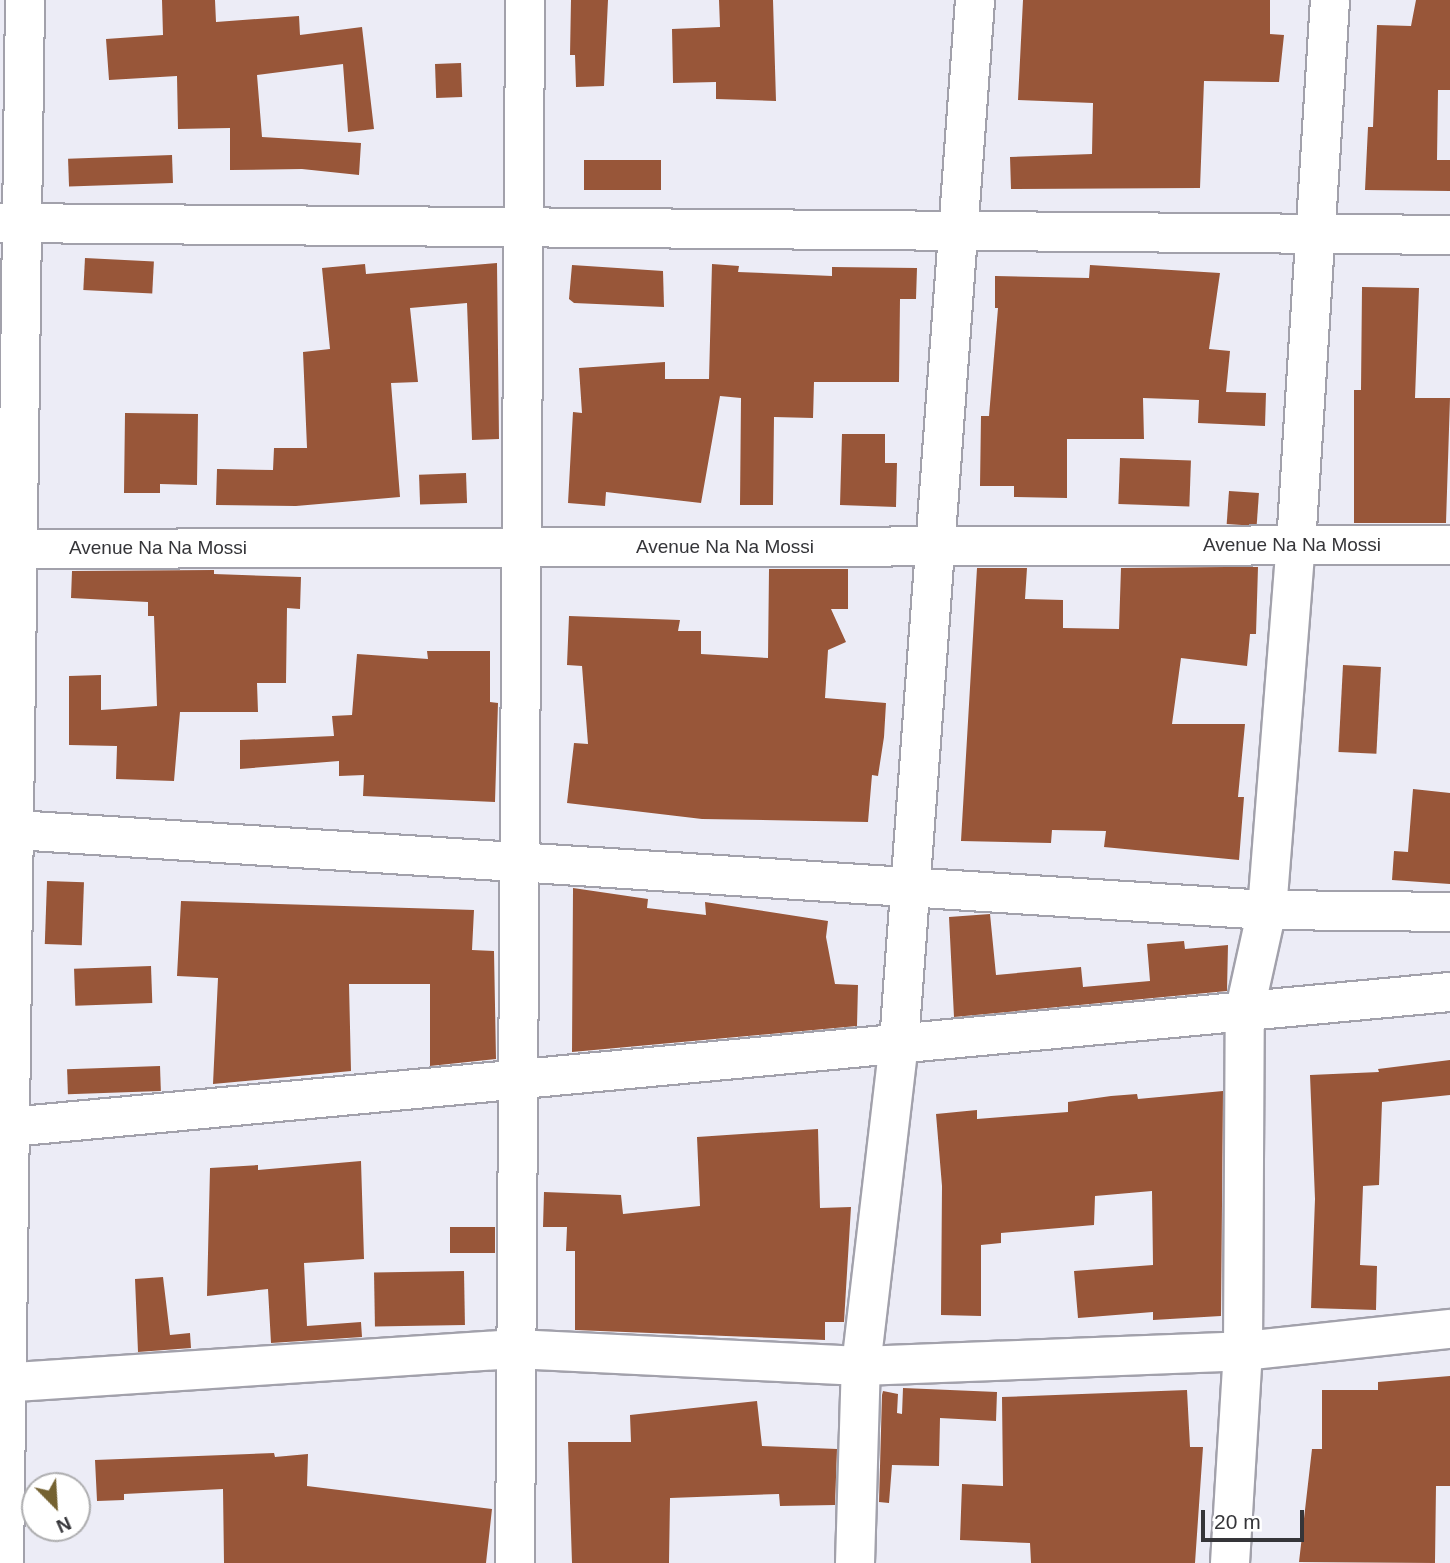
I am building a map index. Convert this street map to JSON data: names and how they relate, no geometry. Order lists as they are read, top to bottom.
{
  "streets": {
    "street": ["Avenue Na Na Mossi"]
  },
  "scale_bar": "20 m",
  "north": "bottom right"
}
